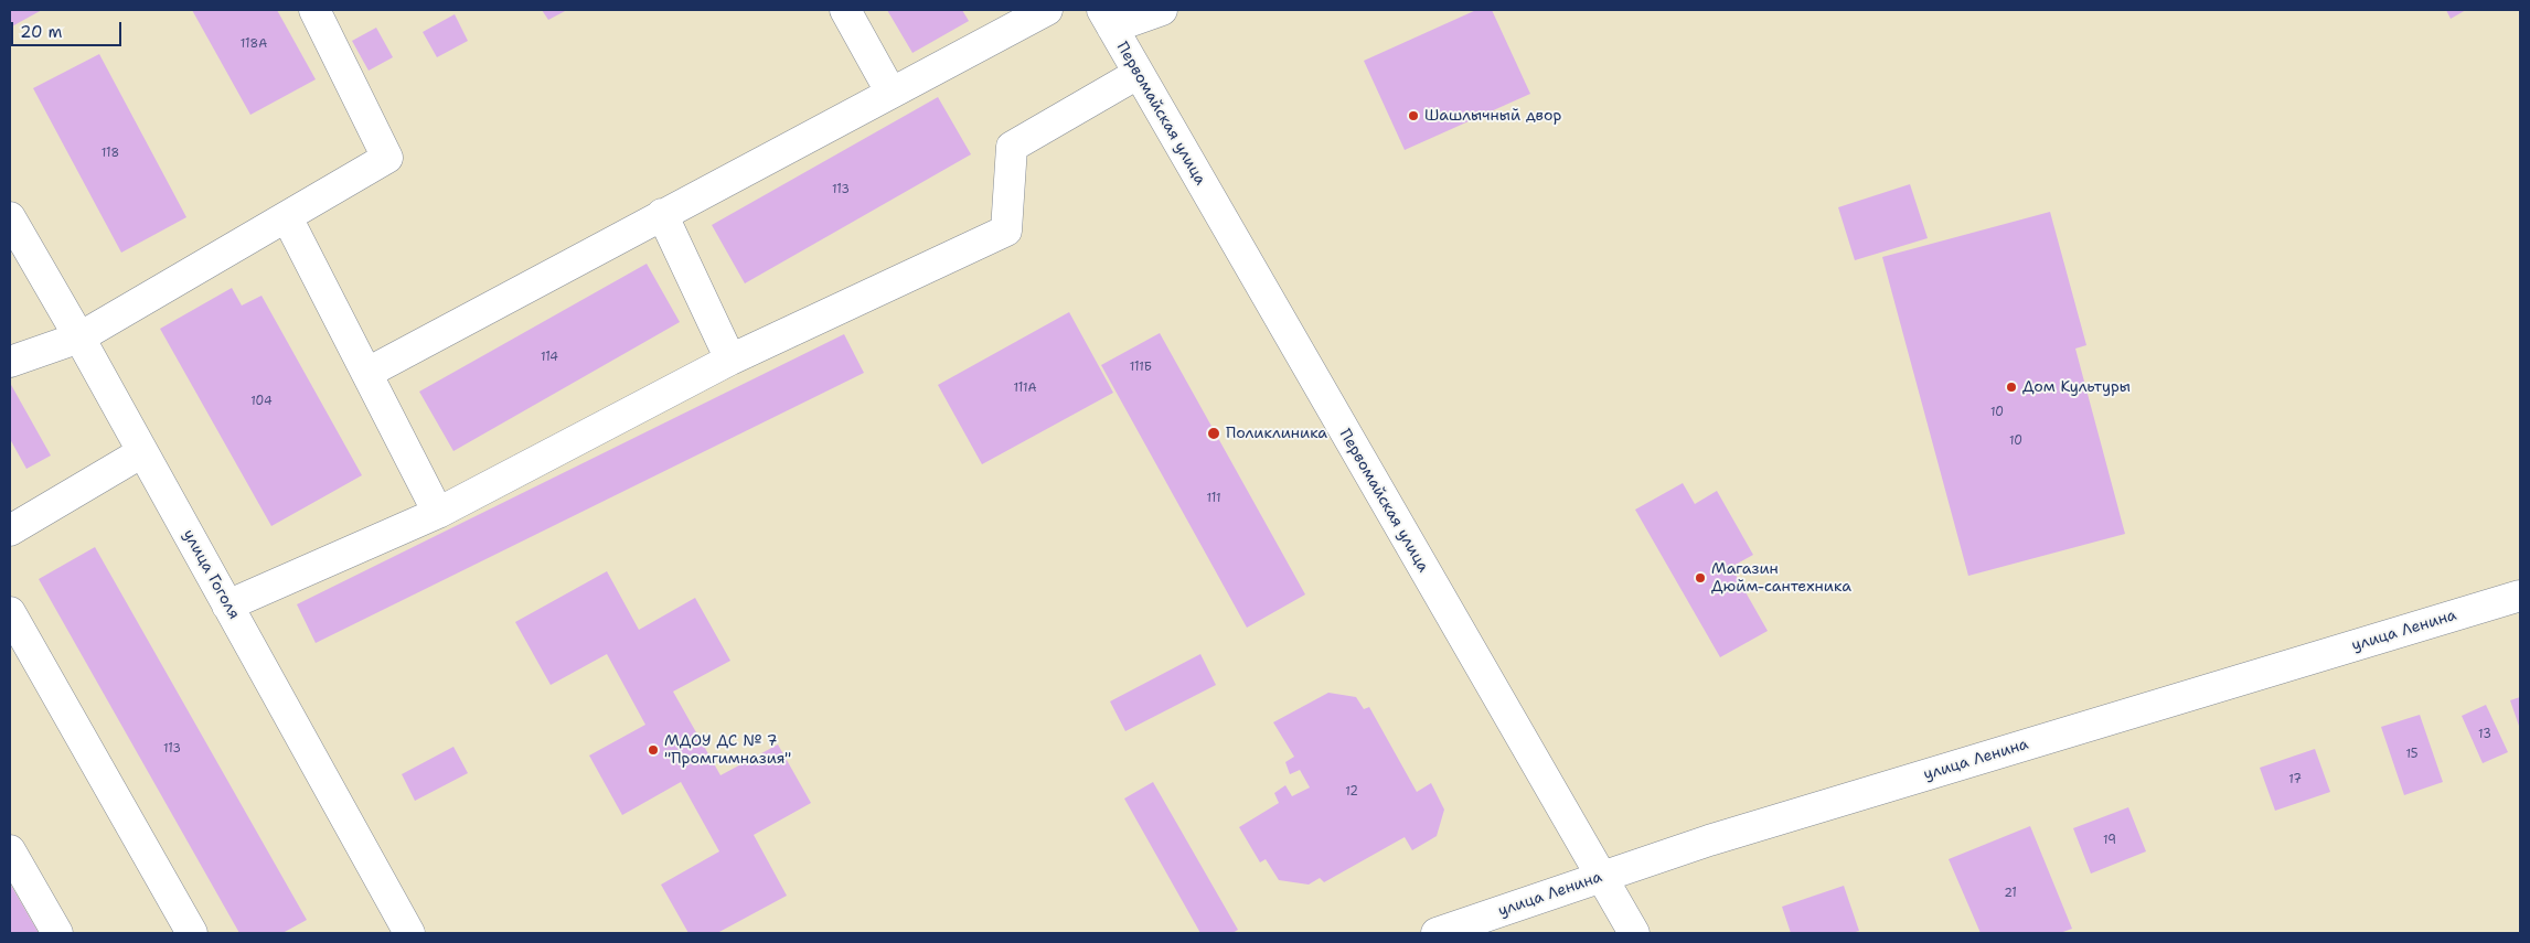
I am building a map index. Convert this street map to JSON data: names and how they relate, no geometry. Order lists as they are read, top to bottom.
{
  "streets": {
    "street": ["Первомайская улица", "улица Гоголя", "улица Ленина"]
  },
  "crossings": [
    ["Первомайская улица", "улица Ленина"]
  ],
  "places": [
    "Шашлычный двор",
    "Дом Культуры",
    "Поликлиника",
    "Магазин Дюйм-сантехника",
    "МДОУ ДС № 7 \"Промгимназия\""
  ],
  "house_numbers": [
    "118А",
    "118",
    "113",
    "114",
    "111Б",
    "111А",
    "104",
    "10",
    "10",
    "111",
    "13",
    "113",
    "15",
    "17",
    "12",
    "19",
    "21"
  ],
  "scale_bar": "20 m"
}
